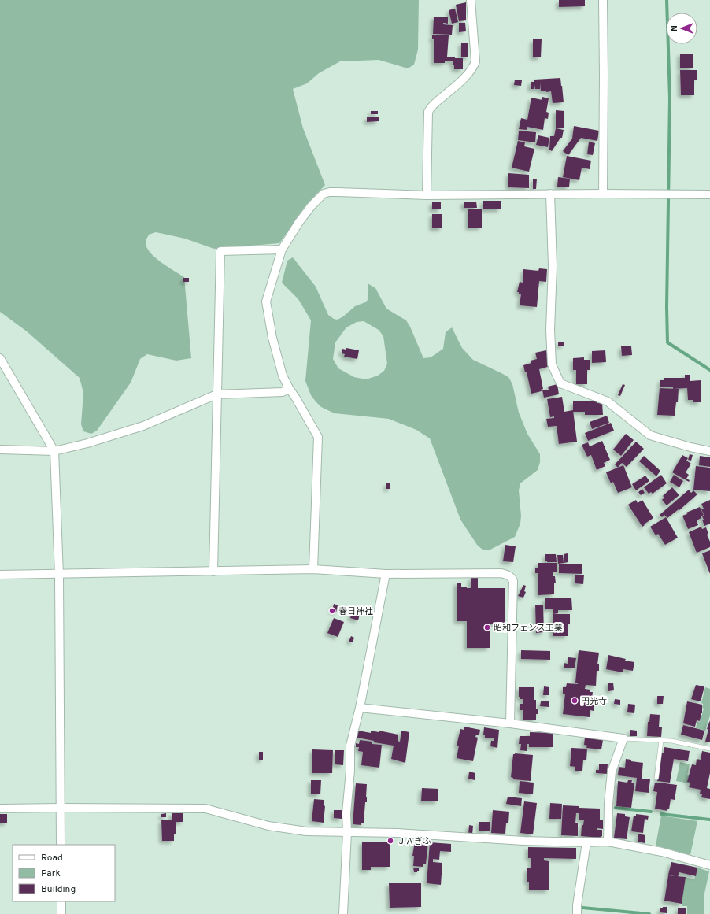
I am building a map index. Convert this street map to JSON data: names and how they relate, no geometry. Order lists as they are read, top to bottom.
{
  "places": [
    "春日神社",
    "昭和フェンス工業",
    "円光寺",
    "ＪＡぎふ"
  ],
  "legend": ["Road", "Park", "Building"],
  "north": "left"
}
